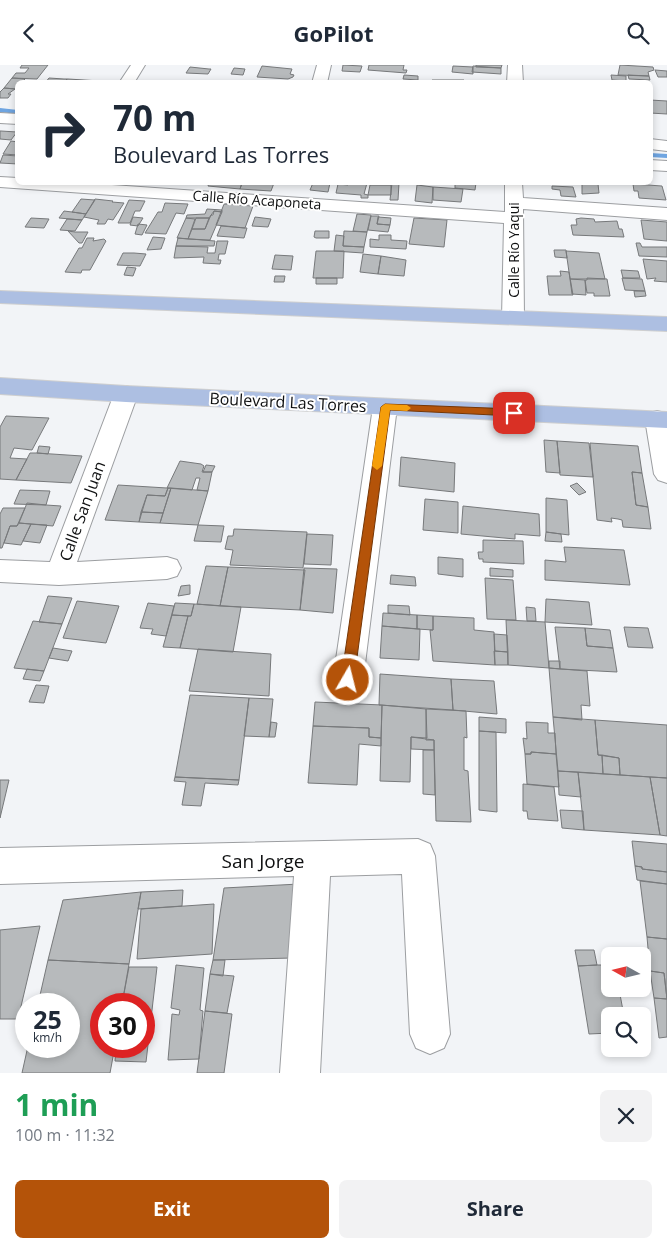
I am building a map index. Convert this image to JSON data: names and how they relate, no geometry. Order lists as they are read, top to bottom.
{
  "streets": {
    "main road": ["Boulevard Las Torres"],
    "street": [
      "Calle Río Acaponeta",
      "Calle Río Yaqui",
      "Calle San Juan",
      "San Jorge"
    ]
  },
  "crossings": [
    ["Calle Río Acaponeta", "Calle Río Yaqui"],
    ["Boulevard Las Torres", "Calle San Juan"]
  ],
  "north": "left",
  "page": {
    "header": "GoPilot",
    "turn": ["70 m", "Boulevard Las Torres"],
    "speed": "25 km/h",
    "limit": "30",
    "heading": ["1 min", "100 m · 11:32"],
    "buttons": ["Exit", "Share"]
  }
}
